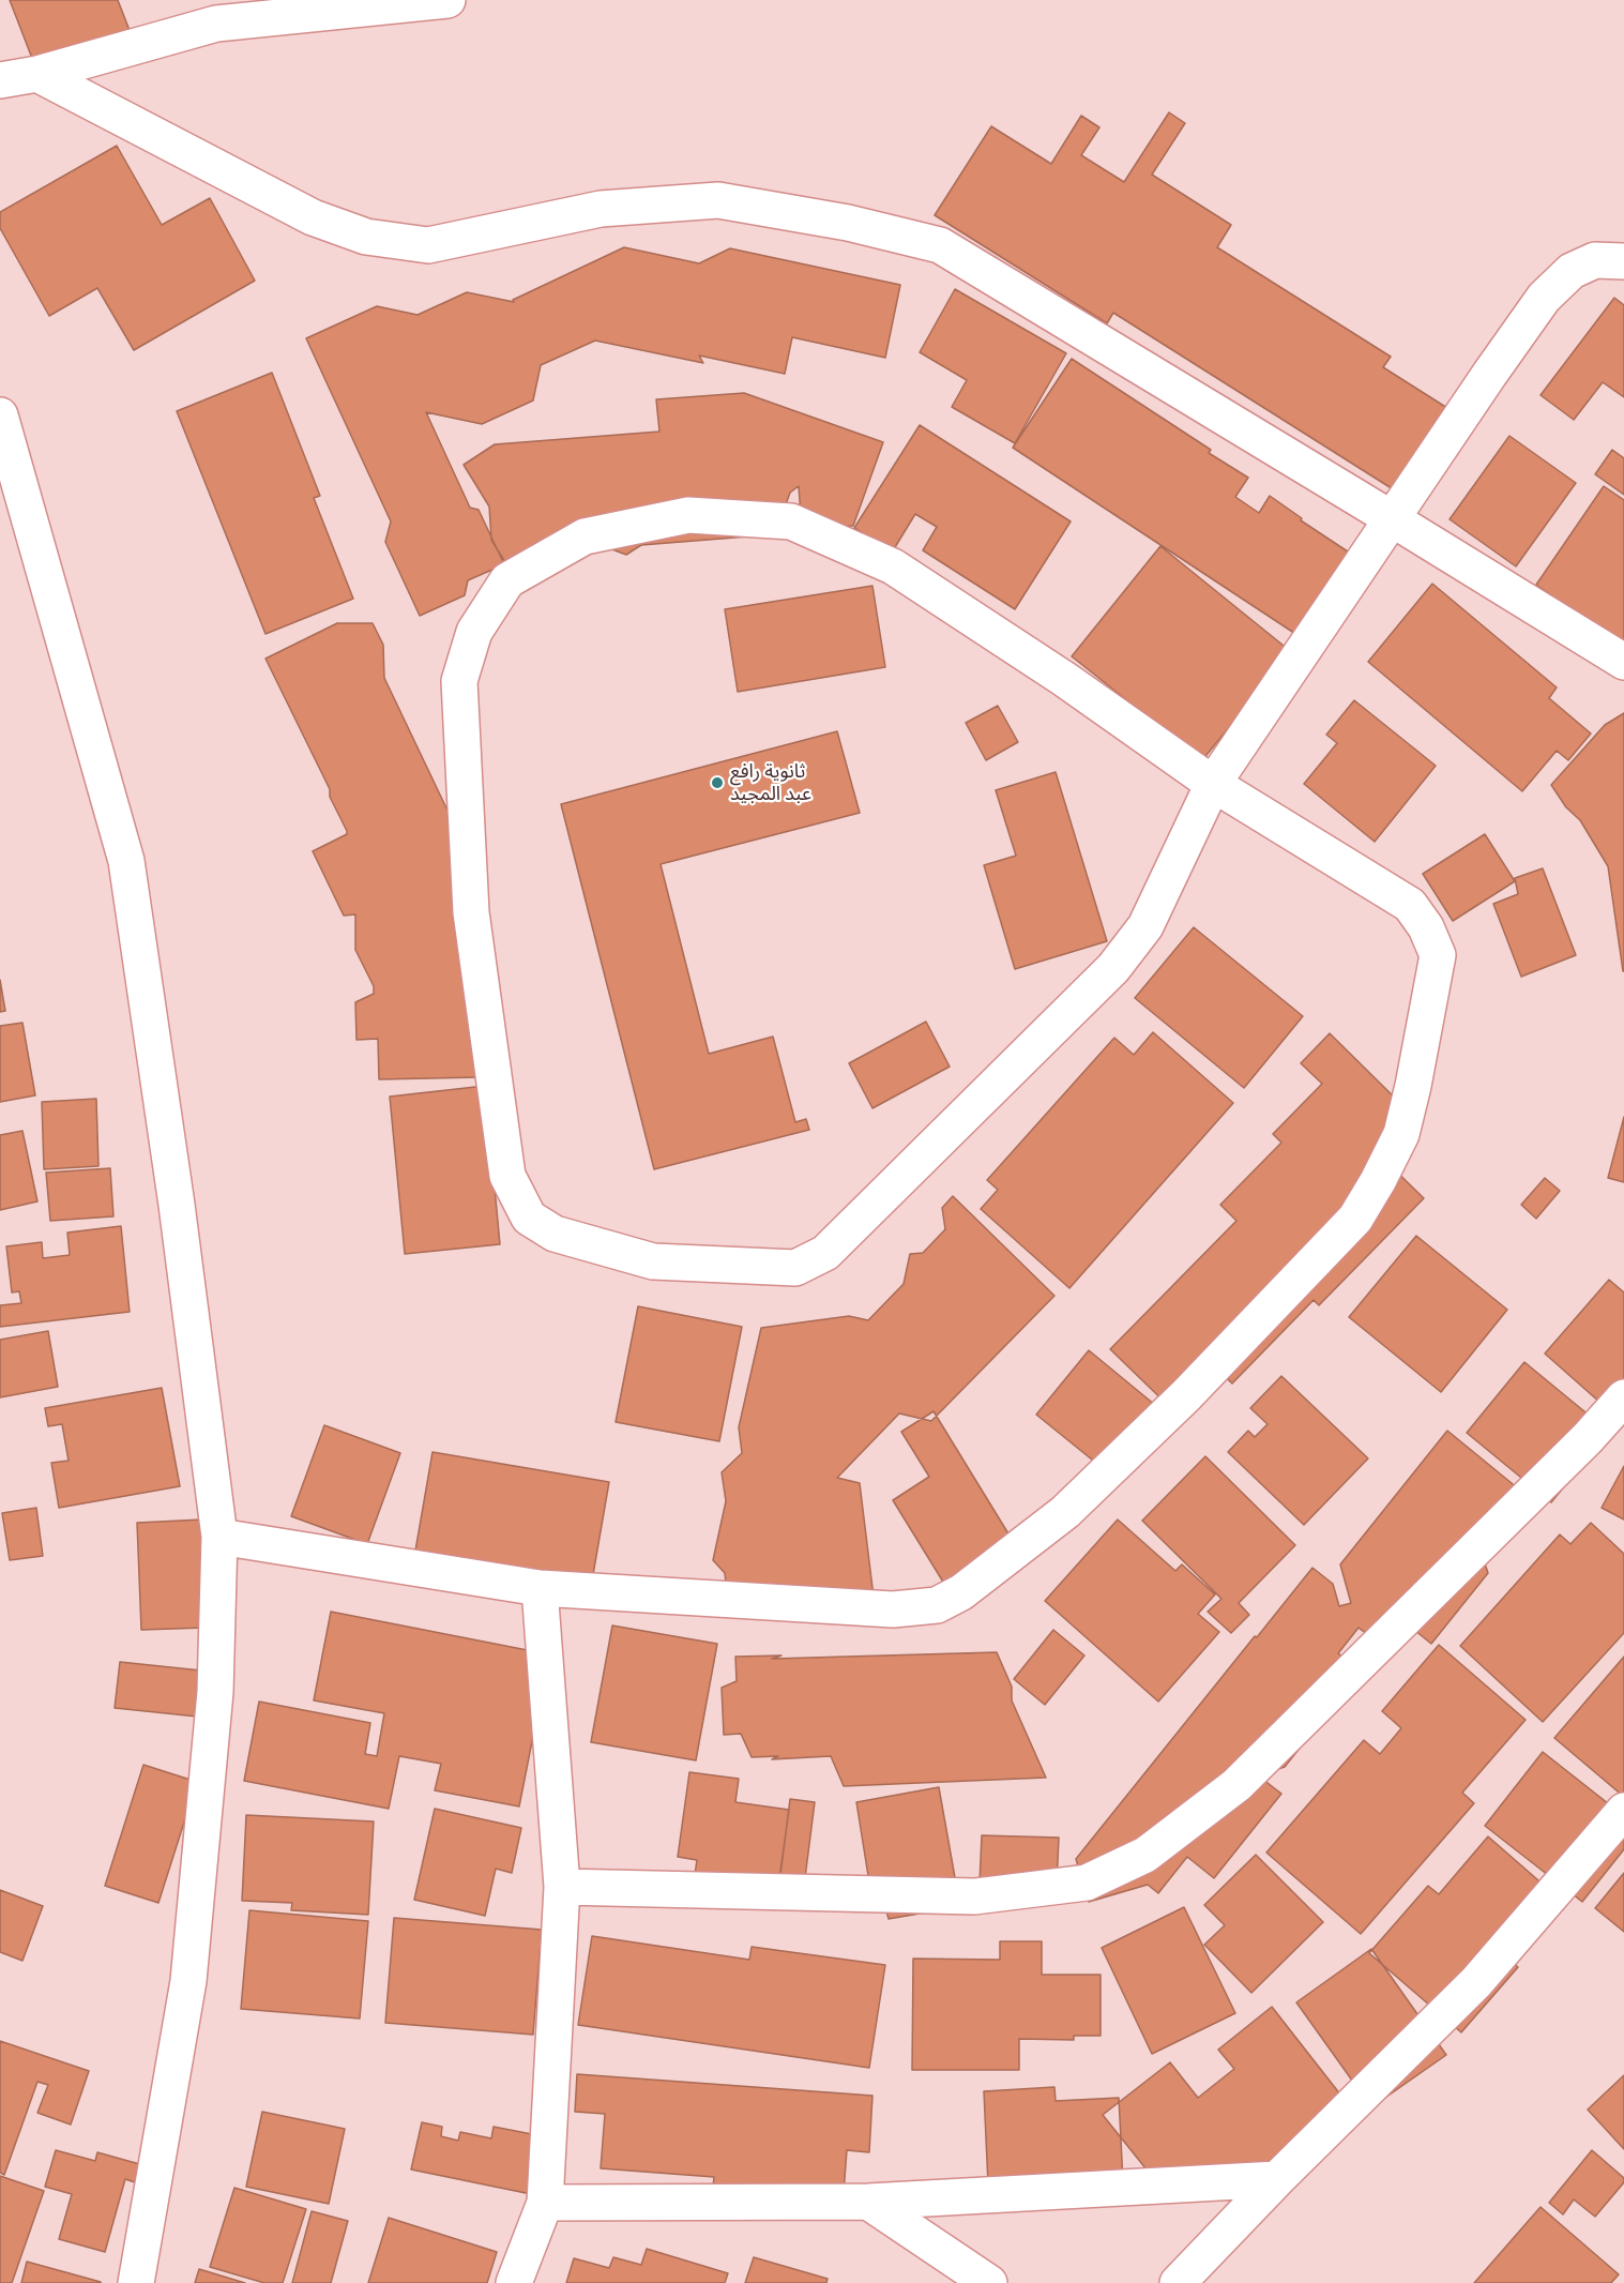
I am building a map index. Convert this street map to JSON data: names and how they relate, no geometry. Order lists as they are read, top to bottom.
{
  "places": ["ثانوية رافع عبد المجيد"]
}
